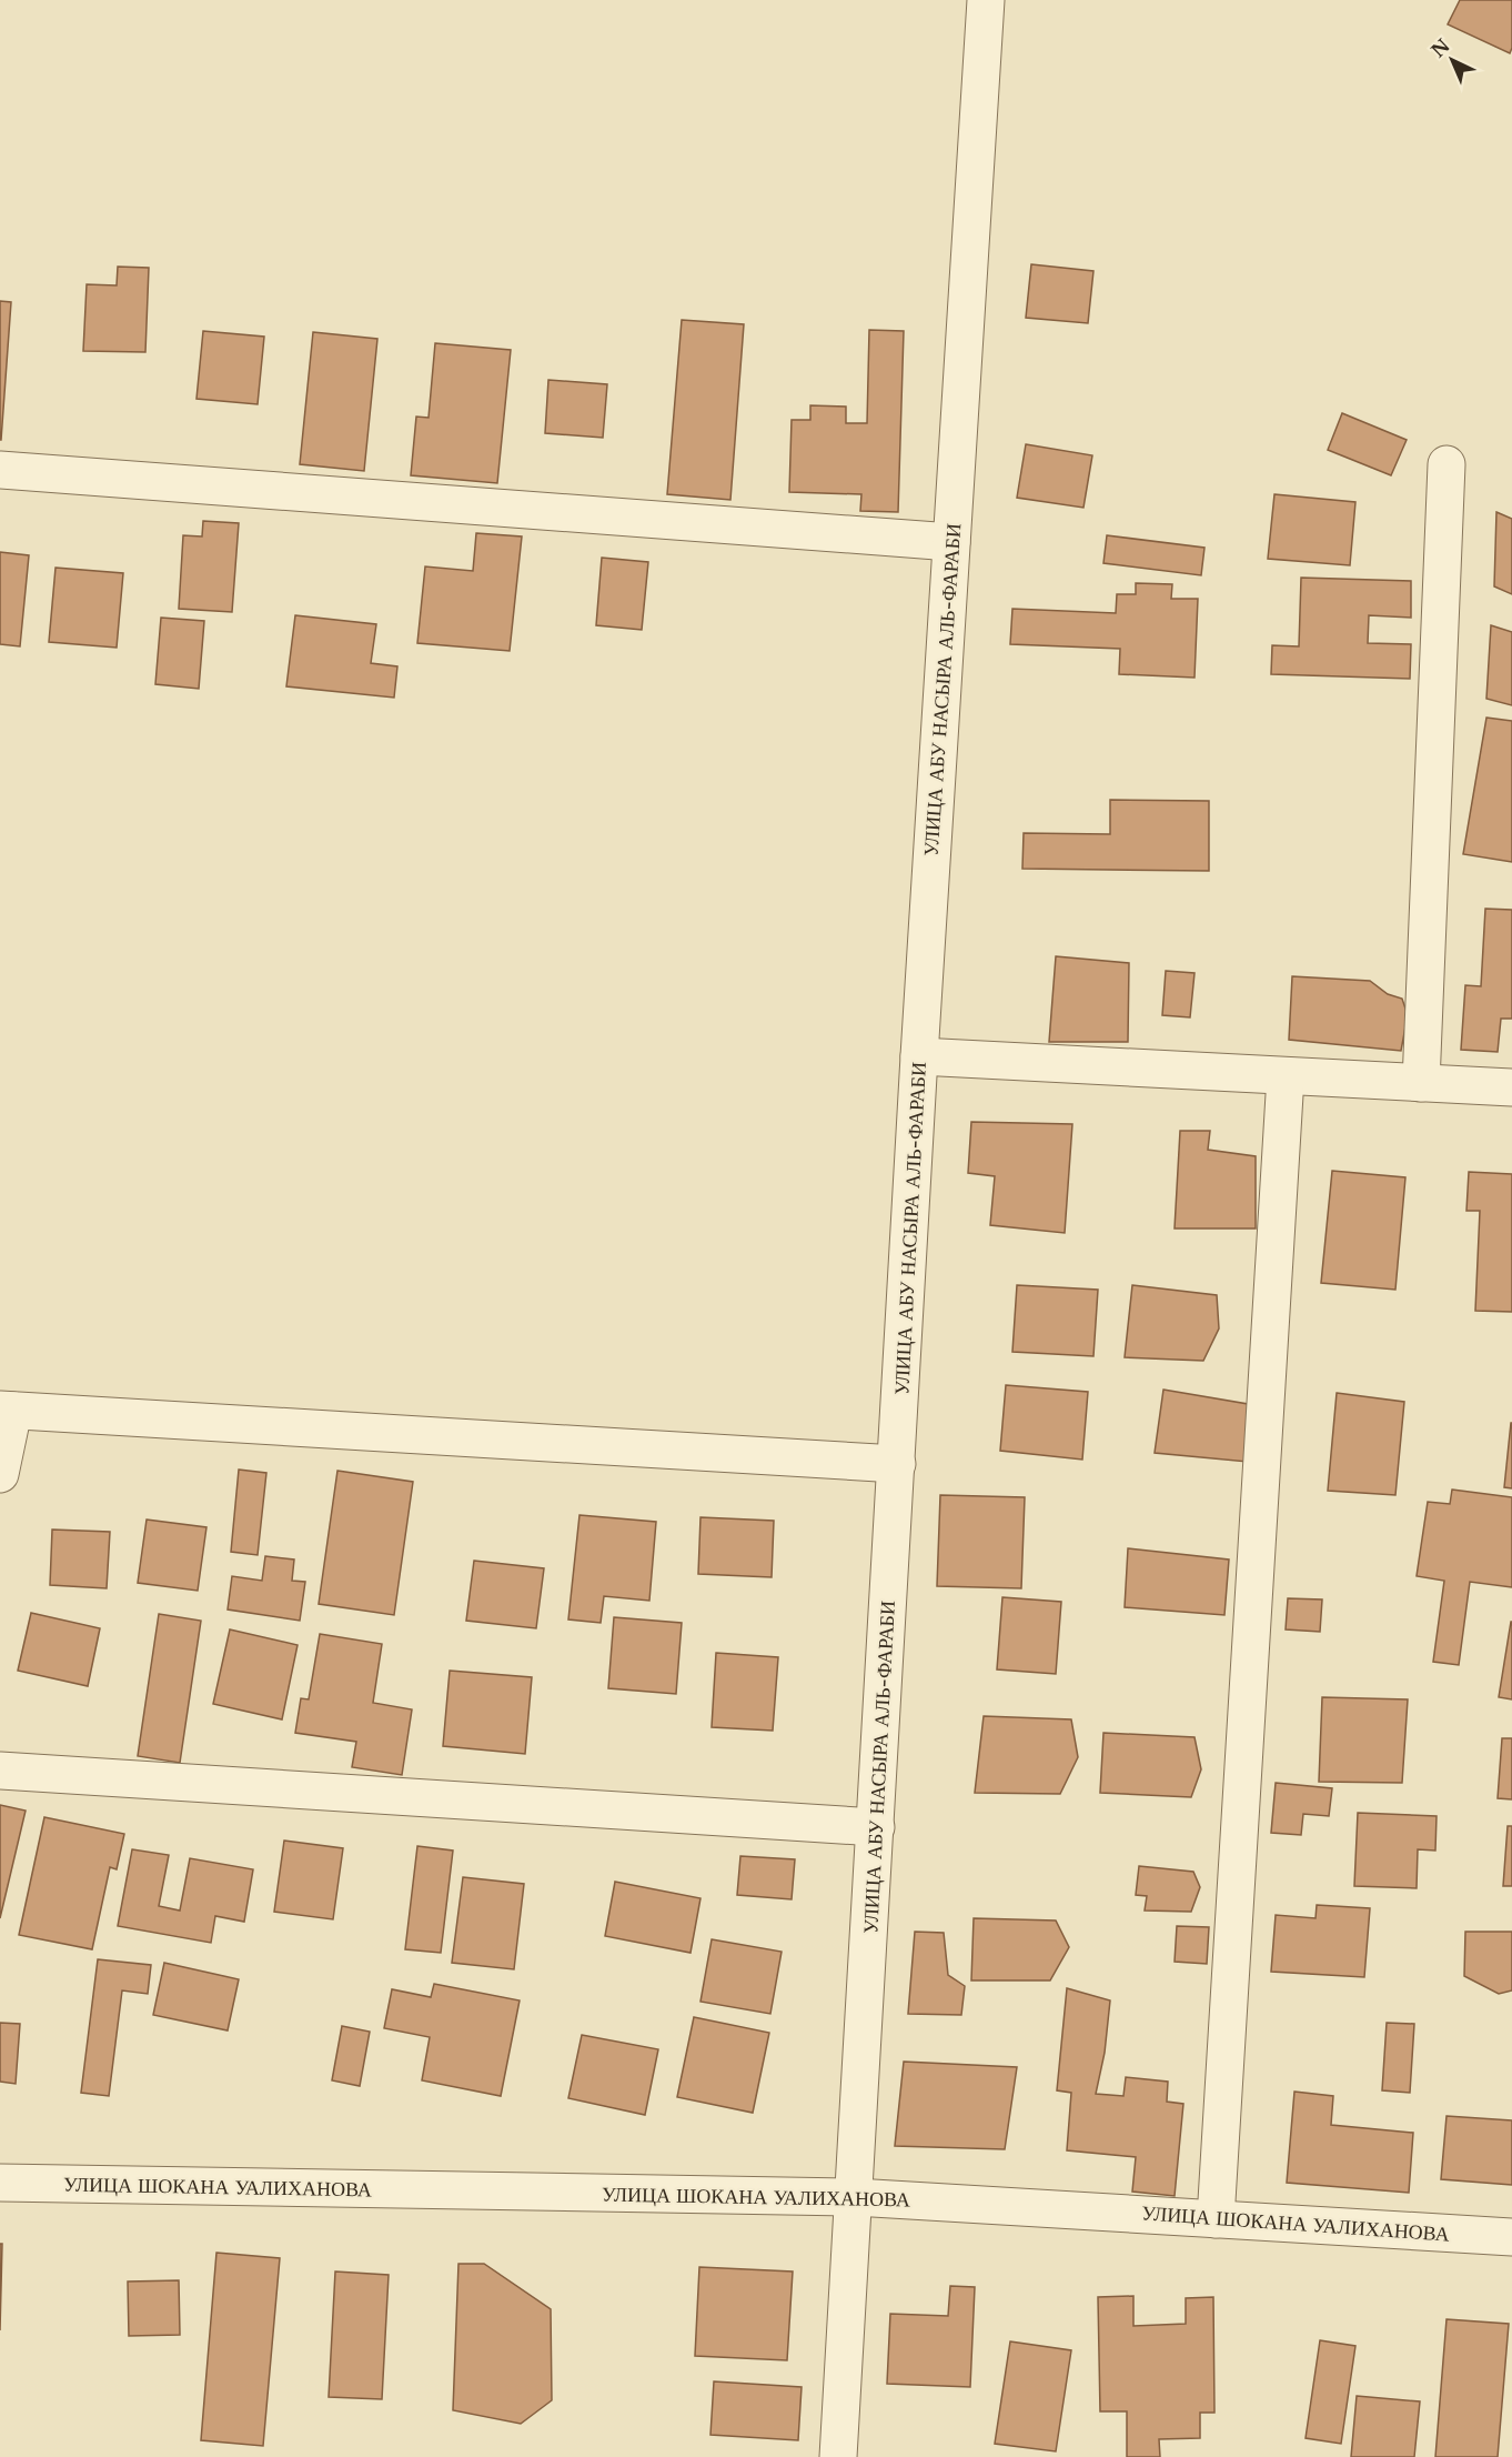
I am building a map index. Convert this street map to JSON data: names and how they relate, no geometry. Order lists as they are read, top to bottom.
{
  "streets": {
    "street": ["УЛИЦА АБУ НАСЫРА АЛЬ-ФАРАБИ", "УЛИЦА ШОКАНА УАЛИХАНОВА"]
  },
  "crossings": [
    ["УЛИЦА АБУ НАСЫРА АЛЬ-ФАРАБИ", "УЛИЦА ШОКАНА УАЛИХАНОВА"]
  ],
  "north": "top left"
}
